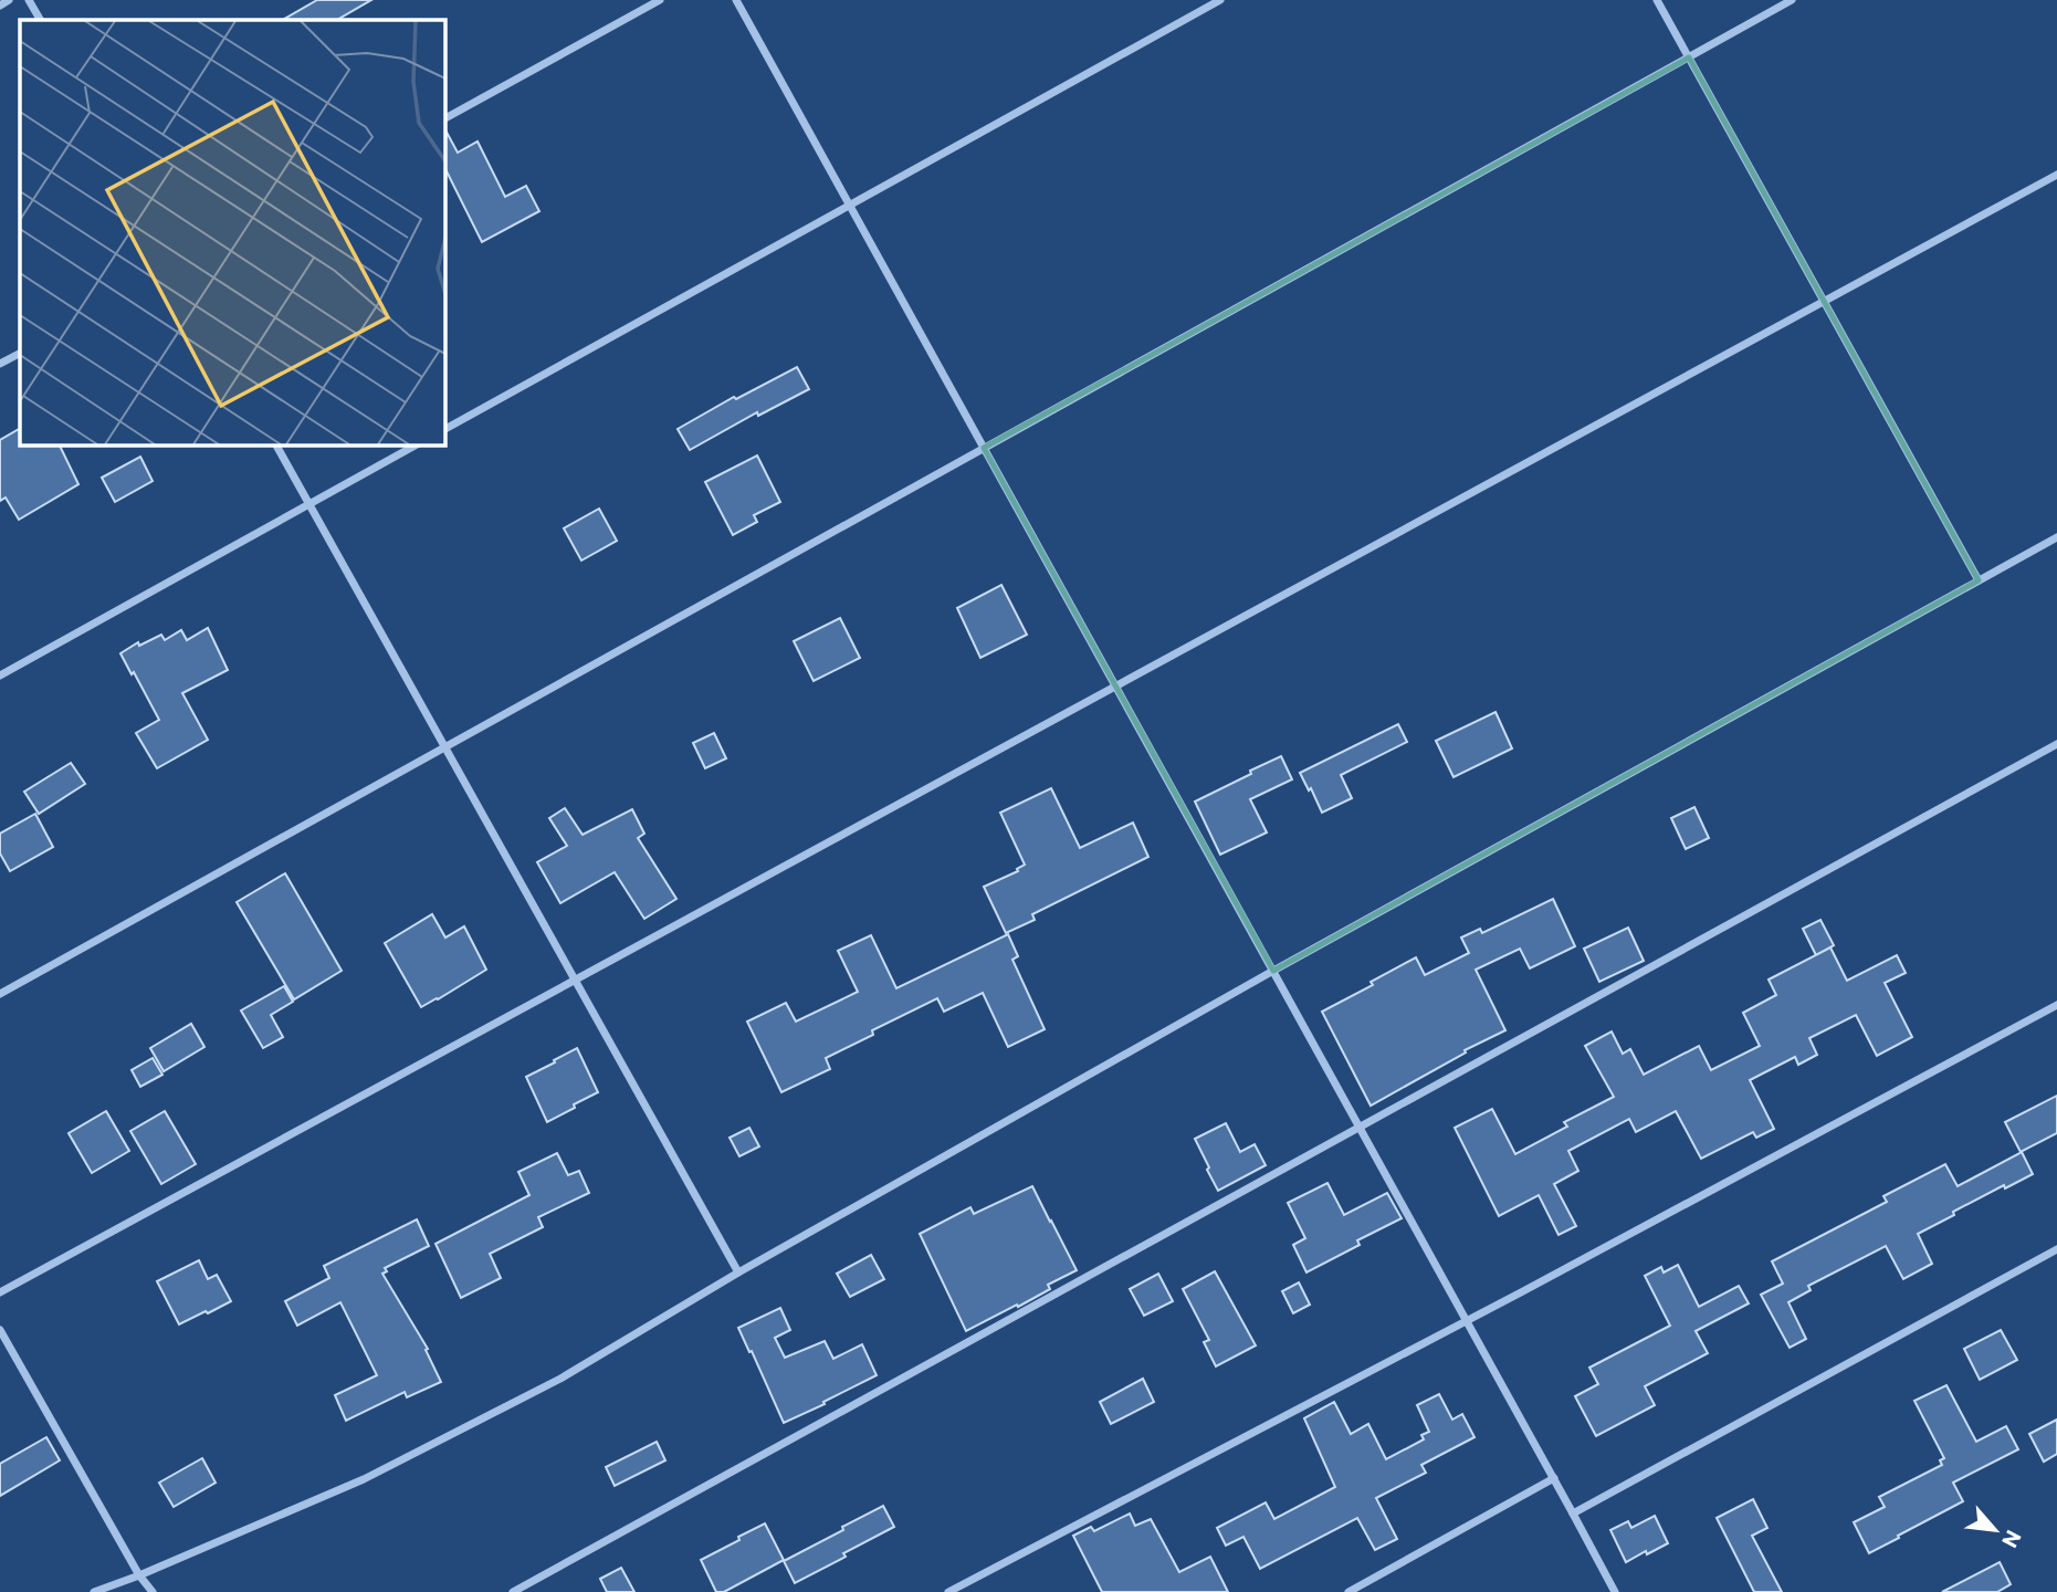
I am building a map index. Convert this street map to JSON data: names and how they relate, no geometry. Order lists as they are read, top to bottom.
{
  "north": "bottom right"
}
